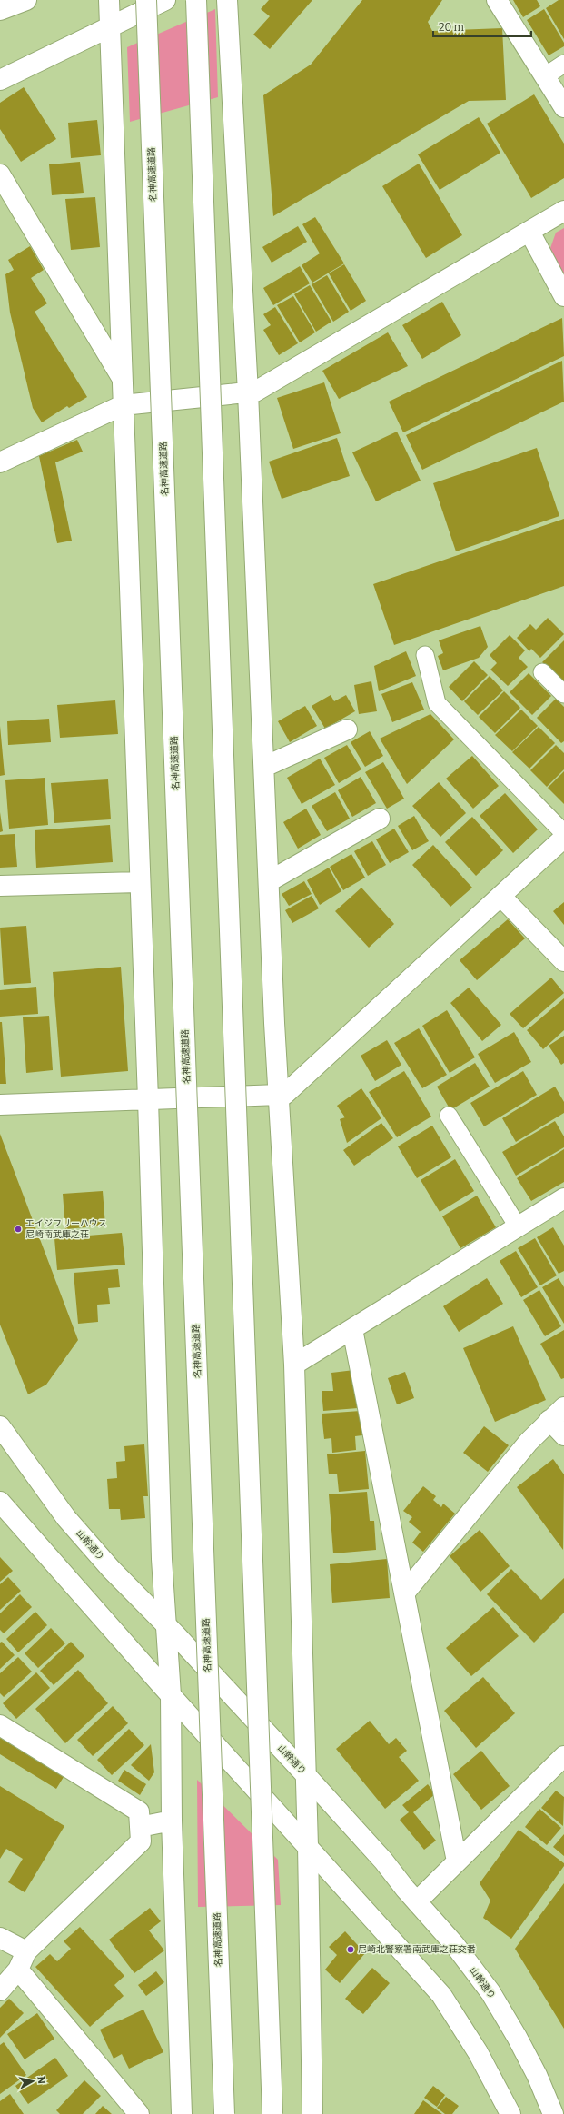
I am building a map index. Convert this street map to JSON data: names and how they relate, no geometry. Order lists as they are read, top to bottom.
{
  "streets": {
    "main road": ["名神高速道路", "山幹通り"]
  },
  "places": ["エイジフリーハウス 尼崎南武庫之荘", "尼崎北警察署南武庫之荘交番"],
  "scale_bar": "20 m",
  "north": "right"
}
